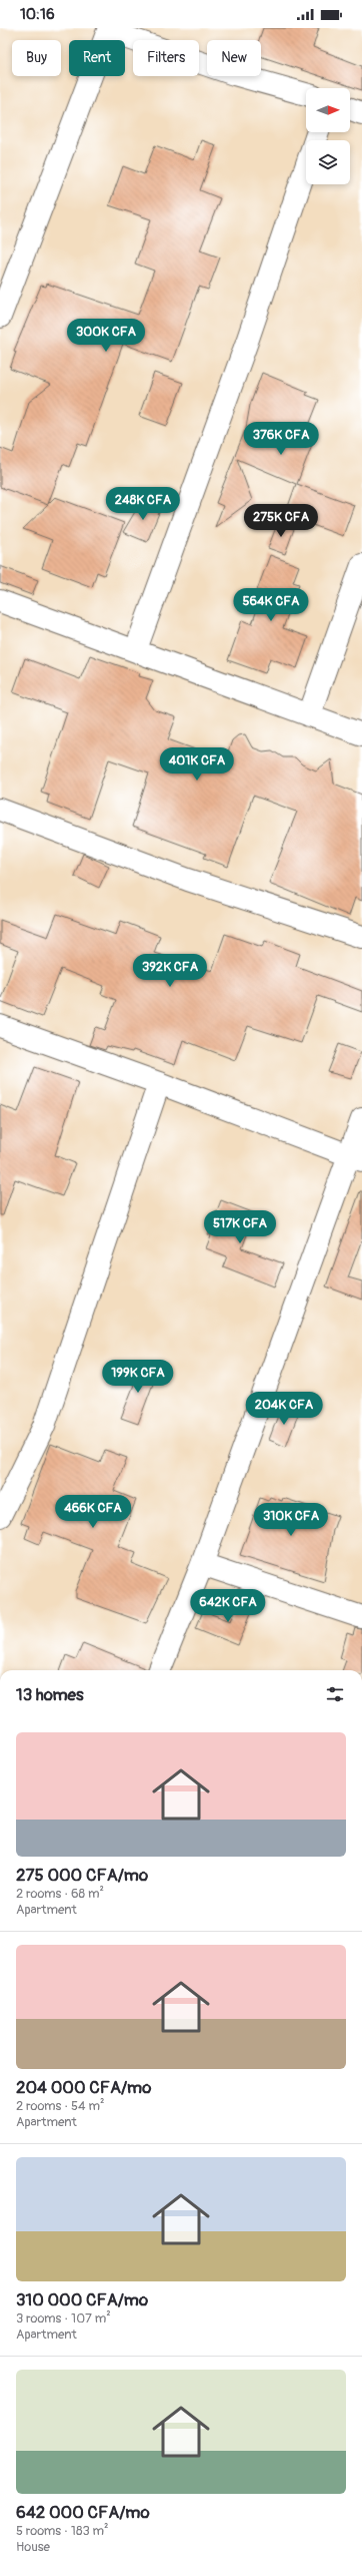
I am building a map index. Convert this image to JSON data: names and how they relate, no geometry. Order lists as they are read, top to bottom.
{
  "north": "right",
  "page": {
    "status": "10:16",
    "chip": [
      "Buy",
      "Rent",
      "Filters",
      "New"
    ],
    "price": [
      "300K CFA",
      "376K CFA",
      "248K CFA",
      "275K CFA",
      "564K CFA",
      "401K CFA",
      "392K CFA",
      "517K CFA",
      "199K CFA",
      "204K CFA",
      "466K CFA",
      "310K CFA",
      "642K CFA"
    ],
    "heading": "13 homes",
    "list": [
      {
        "name": "275 000 CFA/mo",
        "note": "2 rooms · 68 m² · Apartment"
      },
      {
        "name": "204 000 CFA/mo",
        "note": "2 rooms · 54 m² · Apartment"
      },
      {
        "name": "310 000 CFA/mo",
        "note": "3 rooms · 107 m² · Apartment"
      },
      {
        "name": "642 000 CFA/mo",
        "note": "5 rooms · 183 m² · House"
      }
    ]
  }
}
